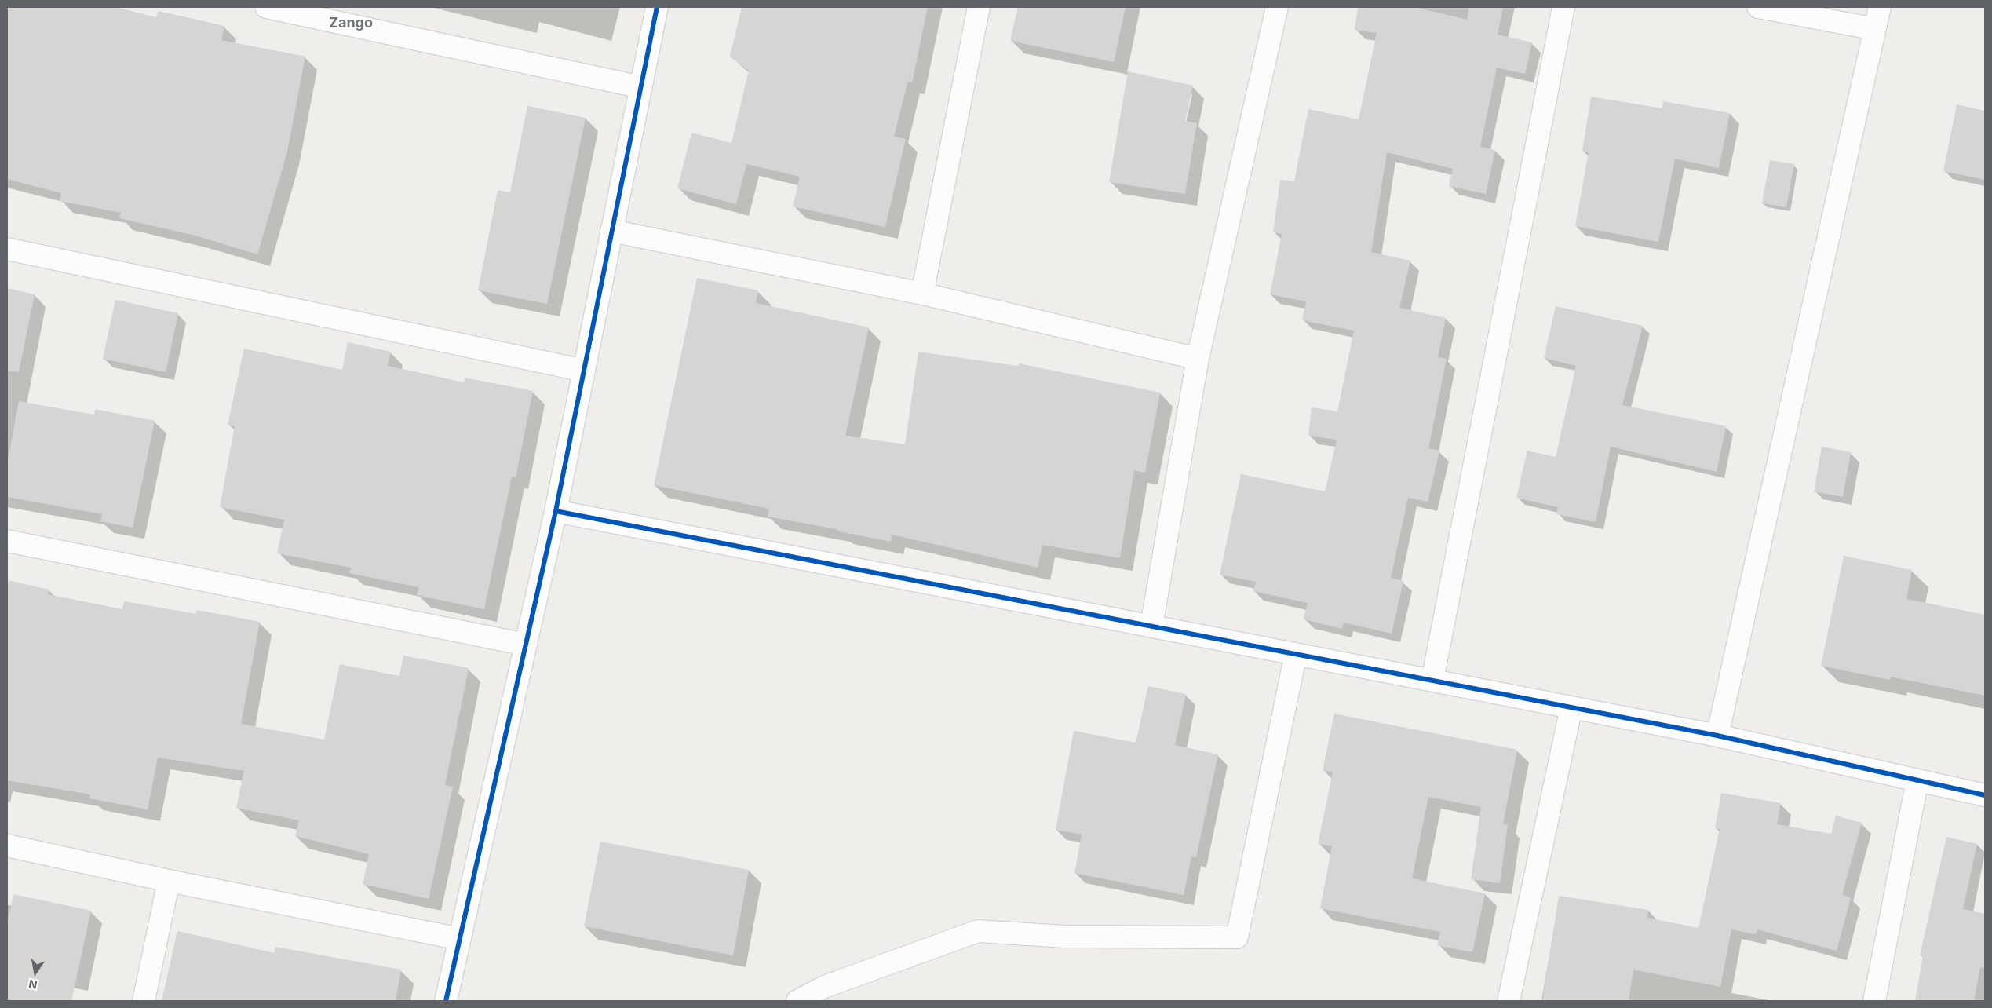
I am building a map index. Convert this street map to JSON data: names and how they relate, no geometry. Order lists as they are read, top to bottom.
{
  "districts": ["Zango"],
  "north": "bottom"
}
